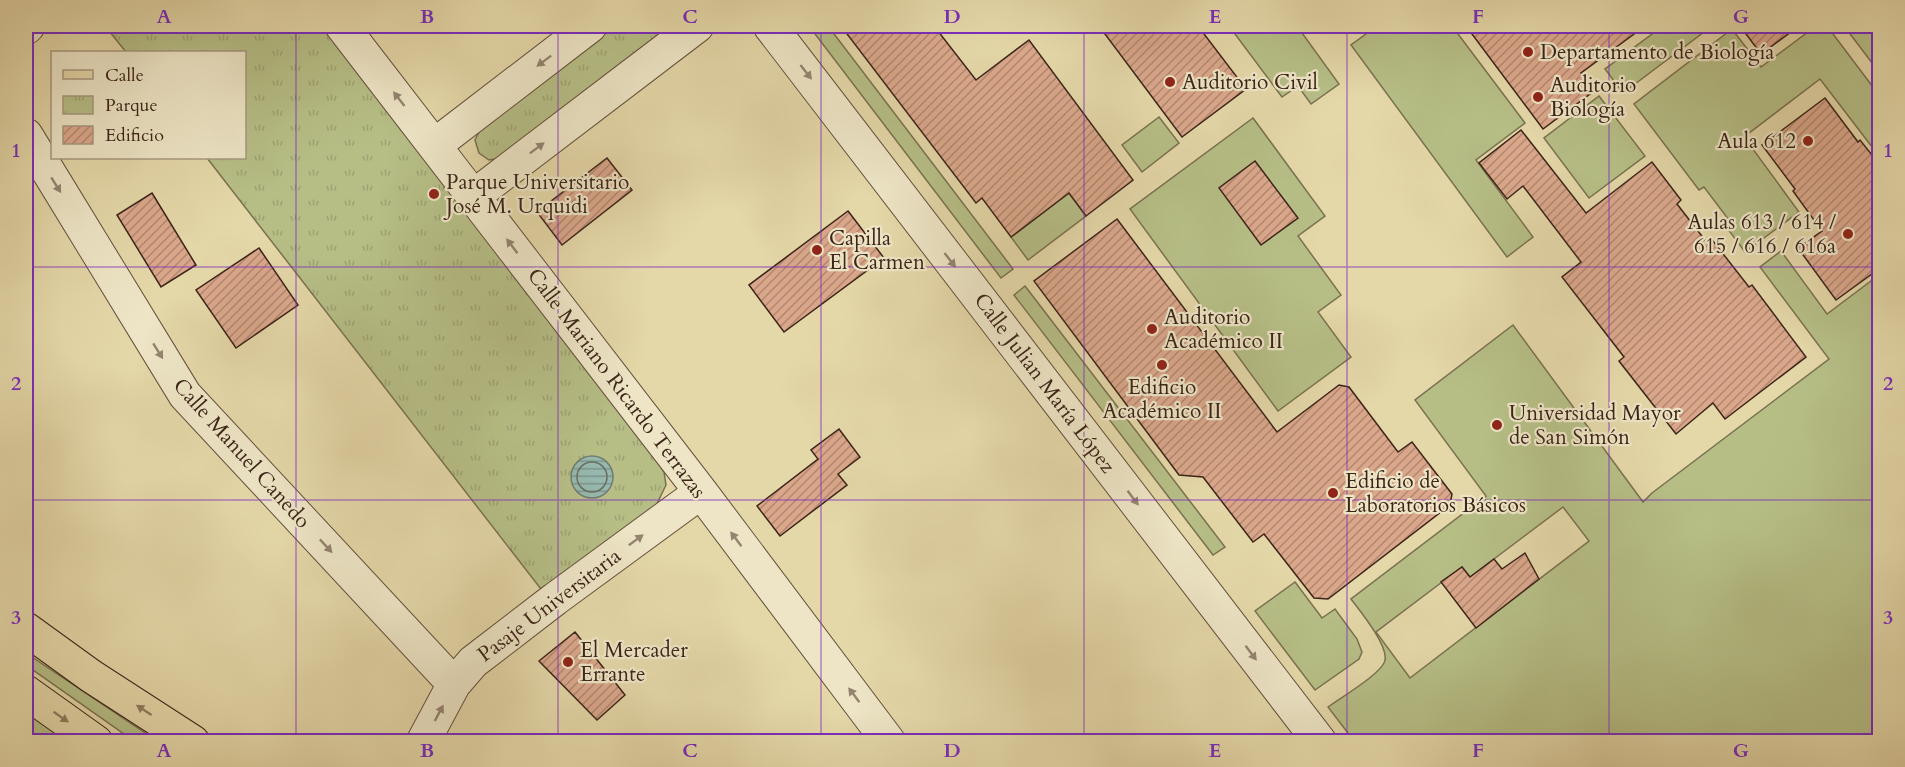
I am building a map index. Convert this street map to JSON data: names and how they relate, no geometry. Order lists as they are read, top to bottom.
{
  "streets": {
    "street": [
      "Calle Mariano Ricardo Terrazas",
      "Calle Julian María López",
      "Calle Manuel Canedo",
      "Pasaje Universitaria"
    ]
  },
  "crossings": [
    ["Calle Mariano Ricardo Terrazas", "Pasaje Universitaria"],
    ["Calle Manuel Canedo", "Pasaje Universitaria"]
  ],
  "one_way": [
    "Calle Mariano Ricardo Terrazas",
    "Calle Julian María López",
    "Calle Manuel Canedo",
    "Pasaje Universitaria"
  ],
  "places": [
    "Departamento de Biología",
    "Auditorio Civil",
    "Auditorio Biología",
    "Aula 612",
    "Parque Universitario José M. Urquidi",
    "Aulas 613 / 614 / 615 / 616 / 616a",
    "Capilla El Carmen",
    "Auditorio Académico II",
    "Edificio Académico II",
    "Universidad Mayor de San Simón",
    "Edificio de Laboratorios Básicos",
    "El Mercader Errante"
  ],
  "legend": ["Calle", "Parque", "Edificio"],
  "grid": {
    "columns": [
      "A",
      "B",
      "C",
      "D",
      "E",
      "F",
      "G"
    ],
    "rows": ["1", "2", "3"]
  }
}
